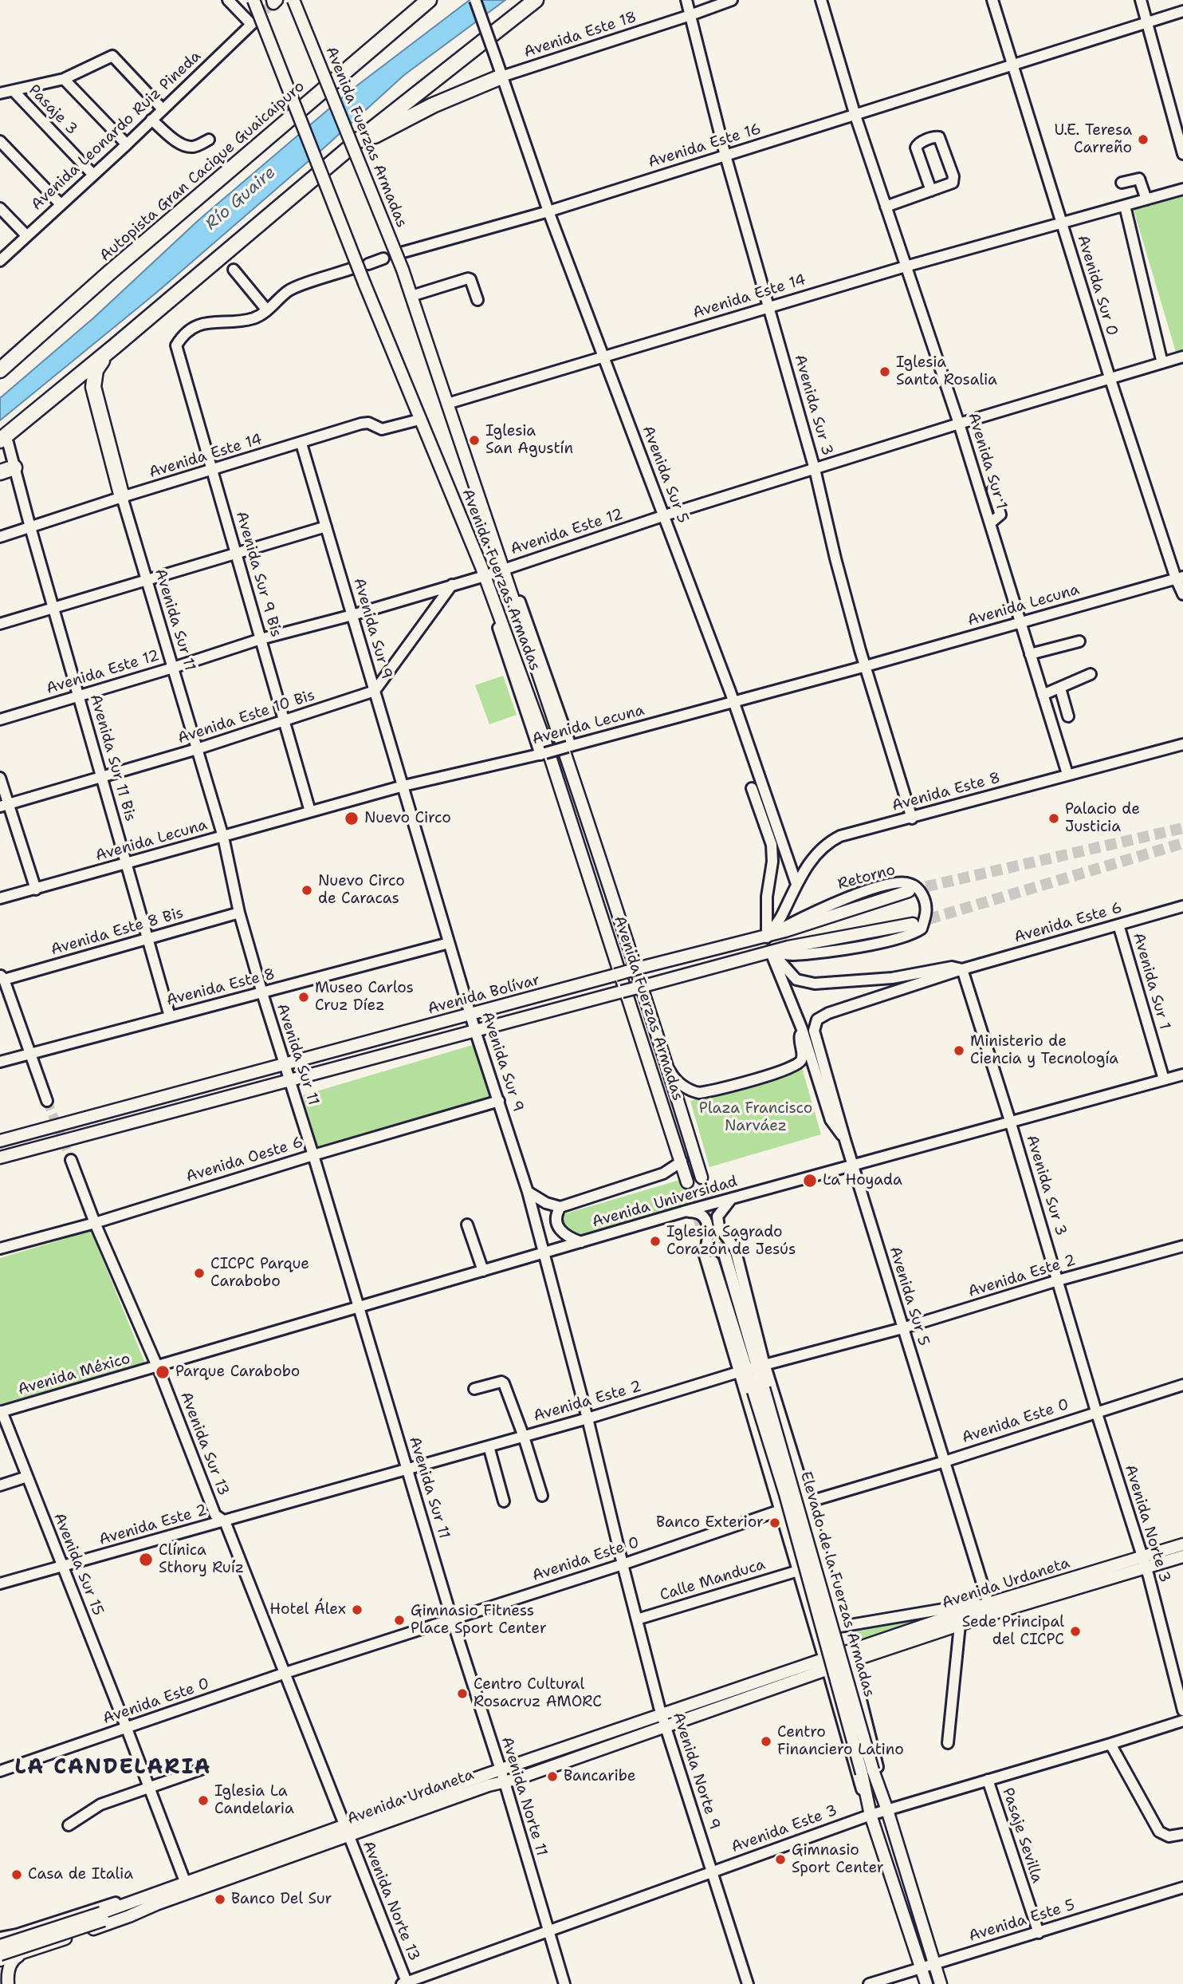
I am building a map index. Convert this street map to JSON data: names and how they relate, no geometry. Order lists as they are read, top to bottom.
{
  "streets": {
    "highway": ["Autopista Gran Cacique Guaicaipuro"],
    "main road": [
      "Avenida Fuerzas Armadas",
      "Avenida Bolívar",
      "Avenida Urdaneta",
      "Elevado de la Fuerzas Armadas"
    ],
    "street": [
      "Avenida Este 18",
      "Pasaje 3",
      "Avenida Leonardo Ruiz Pineda",
      "Avenida Este 16",
      "Avenida Sur 0",
      "Avenida Este 14",
      "Avenida Sur 3",
      "Avenida Sur 1",
      "Avenida Sur 5",
      "Avenida Este 12",
      "Avenida Sur 9 Bis",
      "Avenida Lecuna",
      "Avenida Sur 11",
      "Avenida Sur 9",
      "Avenida Este 10 Bis",
      "Avenida Sur 11 Bis",
      "Avenida Este 8",
      "Retorno",
      "Avenida Este 6",
      "Avenida Este 8 Bis",
      "Avenida Oeste 6",
      "Avenida Universidad",
      "Avenida Este 2",
      "Avenida México",
      "Avenida Este 0",
      "Avenida Sur 13",
      "Avenida Norte 3",
      "Avenida Sur 15",
      "Calle Manduca",
      "Avenida Norte 9",
      "Avenida Norte 11",
      "Avenida Este 3",
      "Pasaje Sevilla",
      "Avenida Norte 13",
      "Avenida Este 5"
    ]
  },
  "crossings": [
    ["Avenida Este 18", "Avenida Sur 3"],
    ["Avenida Este 18", "Avenida Sur 5"],
    ["Pasaje 3", "Avenida Leonardo Ruiz Pineda"],
    ["Avenida Fuerzas Armadas", "Avenida Este 14"],
    ["Avenida Fuerzas Armadas", "Avenida Este 12"],
    ["Avenida Este 16", "Avenida Sur 0"],
    ["Avenida Este 16", "Avenida Sur 3"],
    ["Avenida Este 16", "Avenida Sur 1"],
    ["Avenida Este 16", "Avenida Sur 5"],
    ["Avenida Sur 0", "Avenida Este 14"],
    ["Avenida Sur 0", "Avenida Este 12"],
    ["Avenida Sur 0", "Avenida Lecuna"],
    ["Avenida Este 14", "Avenida Sur 3"],
    ["Avenida Este 14", "Avenida Sur 1"],
    ["Avenida Este 14", "Avenida Sur 5"],
    ["Avenida Este 14", "Avenida Sur 9 Bis"],
    ["Avenida Este 14", "Avenida Sur 11"],
    ["Avenida Este 14", "Avenida Sur 9"],
    ["Avenida Este 14", "Avenida Sur 11 Bis"],
    ["Avenida Sur 3", "Avenida Este 12"],
    ["Avenida Sur 3", "Avenida Lecuna"],
    ["Avenida Sur 3", "Avenida Este 8"],
    ["Avenida Sur 3", "Avenida Este 6"],
    ["Avenida Sur 3", "Avenida Universidad"],
    ["Avenida Sur 3", "Avenida Este 2"],
    ["Avenida Sur 3", "Avenida Este 0"],
    ["Avenida Sur 3", "Avenida Norte 3"],
    ["Avenida Sur 1", "Avenida Este 12"],
    ["Avenida Sur 1", "Avenida Lecuna"],
    ["Avenida Sur 1", "Avenida Este 8"],
    ["Avenida Sur 1", "Avenida Este 6"],
    ["Avenida Sur 1", "Avenida Universidad"],
    ["Avenida Sur 5", "Avenida Este 12"],
    ["Avenida Sur 5", "Avenida Lecuna"],
    ["Avenida Sur 5", "Avenida Este 8"],
    ["Avenida Sur 5", "Retorno"],
    ["Avenida Sur 5", "Avenida Este 6"],
    ["Avenida Sur 5", "Avenida Bolívar"],
    ["Avenida Sur 5", "Avenida Universidad"],
    ["Avenida Sur 5", "Avenida Este 2"],
    ["Avenida Sur 5", "Avenida Este 0"],
    ["Avenida Sur 5", "Avenida Urdaneta"],
    ["Avenida Este 12", "Avenida Sur 9 Bis"],
    ["Avenida Este 12", "Avenida Sur 11"],
    ["Avenida Este 12", "Avenida Sur 9"],
    ["Avenida Este 12", "Avenida Sur 11 Bis"],
    ["Avenida Sur 9 Bis", "Avenida Lecuna"],
    ["Avenida Sur 9 Bis", "Avenida Este 10 Bis"],
    ["Avenida Lecuna", "Avenida Sur 11"],
    ["Avenida Lecuna", "Avenida Sur 9"],
    ["Avenida Lecuna", "Avenida Sur 11 Bis"],
    ["Avenida Sur 11", "Avenida Este 10 Bis"],
    ["Avenida Sur 11", "Avenida Este 8"],
    ["Avenida Sur 11", "Avenida Este 8 Bis"],
    ["Avenida Sur 11", "Avenida Bolívar"],
    ["Avenida Sur 11", "Avenida Oeste 6"],
    ["Avenida Sur 11", "Avenida Universidad"],
    ["Avenida Sur 11", "Avenida Este 2"],
    ["Avenida Sur 11", "Avenida Este 0"],
    ["Avenida Sur 11", "Avenida Norte 11"],
    ["Avenida Sur 9", "Avenida Este 10 Bis"],
    ["Avenida Sur 9", "Avenida Este 8"],
    ["Avenida Sur 9", "Avenida Bolívar"],
    ["Avenida Sur 9", "Avenida Oeste 6"],
    ["Avenida Sur 9", "Avenida Universidad"],
    ["Avenida Sur 9", "Avenida Este 2"],
    ["Avenida Sur 9", "Avenida Este 0"],
    ["Avenida Sur 9", "Avenida Norte 9"],
    ["Avenida Este 10 Bis", "Avenida Sur 11 Bis"],
    ["Avenida Sur 11 Bis", "Avenida Este 8"],
    ["Avenida Sur 11 Bis", "Avenida Este 8 Bis"],
    ["Avenida Este 8", "Retorno"],
    ["Avenida Este 8", "Avenida Bolívar"],
    ["Retorno", "Avenida Este 6"],
    ["Retorno", "Avenida Bolívar"],
    ["Avenida Este 6", "Avenida Bolívar"],
    ["Avenida Oeste 6", "Avenida Sur 13"],
    ["Avenida Universidad", "Avenida México"],
    ["Avenida Universidad", "Avenida Sur 13"],
    ["Avenida Este 2", "Avenida Sur 13"],
    ["Avenida Este 2", "Avenida Sur 15"],
    ["Avenida Este 2", "Elevado de la Fuerzas Armadas"],
    ["Avenida México", "Avenida Sur 13"],
    ["Avenida México", "Avenida Sur 15"],
    ["Avenida Este 0", "Avenida Sur 13"],
    ["Avenida Este 0", "Avenida Norte 3"],
    ["Avenida Este 0", "Avenida Sur 15"],
    ["Avenida Este 0", "Avenida Norte 9"],
    ["Avenida Este 0", "Avenida Norte 11"],
    ["Avenida Este 0", "Avenida Norte 13"],
    ["Avenida Sur 13", "Avenida Norte 13"],
    ["Avenida Norte 3", "Avenida Urdaneta"],
    ["Avenida Sur 15", "Avenida Urdaneta"],
    ["Calle Manduca", "Avenida Norte 9"],
    ["Avenida Urdaneta", "Avenida Norte 9"],
    ["Avenida Urdaneta", "Avenida Norte 11"],
    ["Avenida Urdaneta", "Avenida Norte 13"],
    ["Elevado de la Fuerzas Armadas", "Avenida Este 3"],
    ["Avenida Norte 9", "Avenida Este 3"],
    ["Avenida Norte 11", "Avenida Este 3"],
    ["Avenida Este 3", "Pasaje Sevilla"],
    ["Avenida Este 3", "Avenida Norte 13"],
    ["Pasaje Sevilla", "Avenida Este 5"]
  ],
  "districts": ["LA CANDELARIA"],
  "water": ["Río Guaire"],
  "parks": ["Plaza Francisco Narváez"],
  "places": [
    "U.E. Teresa Carreño",
    "Iglesia Santa Rosalia",
    "Iglesia San Agustín",
    "Nuevo Circo",
    "Palacio de Justicia",
    "Nuevo Circo de Caracas",
    "Museo Carlos Cruz Díez",
    "Ministerio de Ciencia y Tecnología",
    "La Hoyada",
    "Iglesia Sagrado Corazón de Jesús",
    "CICPC Parque Carabobo",
    "Parque Carabobo",
    "Banco Exterior",
    "Clínica Sthory Ruíz",
    "Hotel Álex",
    "Gimnasio Fitness Place Sport Center",
    "Sede Principal del CICPC",
    "Centro Cultural Rosacruz AMORC",
    "Centro Financiero Latino",
    "Bancaribe",
    "Iglesia La Candelaria",
    "Gimnasio Sport Center",
    "Casa de Italia",
    "Banco Del Sur"
  ]
}
